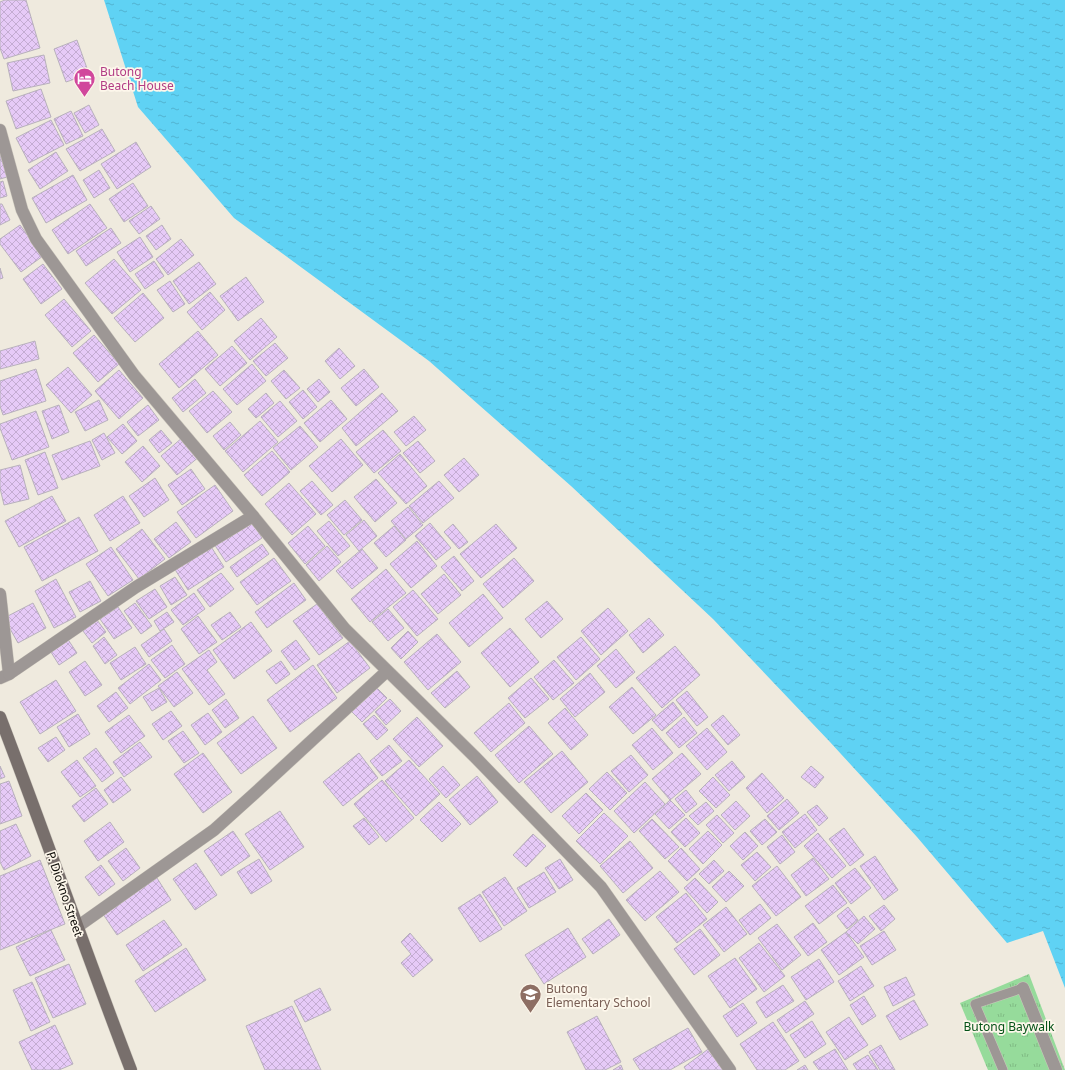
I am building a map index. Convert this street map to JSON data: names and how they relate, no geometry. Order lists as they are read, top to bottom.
{
  "streets": {
    "main road": ["P. Diokno Street"]
  },
  "parks": ["Butong Baywalk"],
  "places": {
    "hotel": ["Butong Beach House"],
    "school or university": ["Butong Elementary School"]
  }
}
